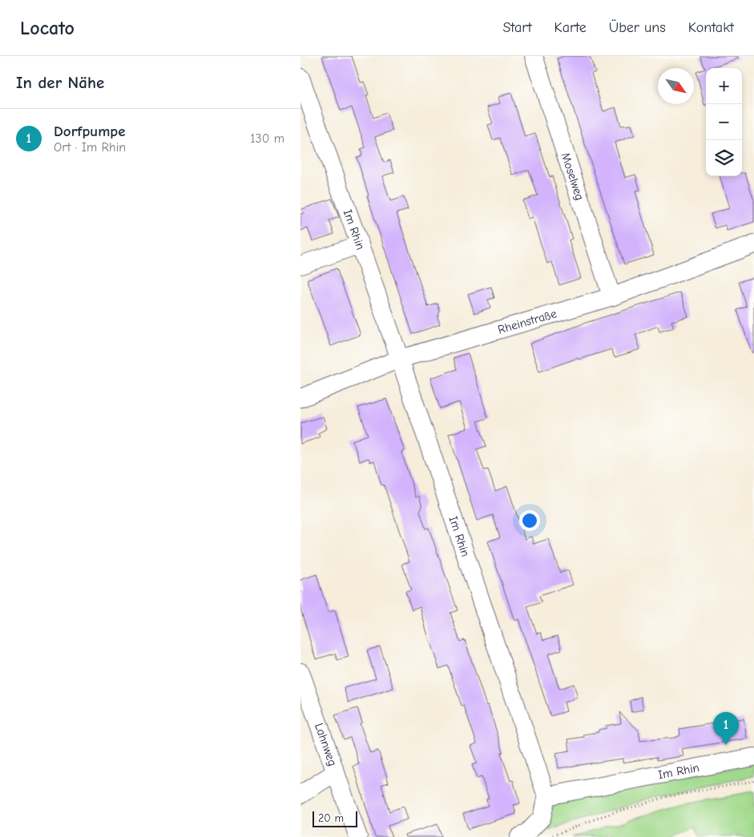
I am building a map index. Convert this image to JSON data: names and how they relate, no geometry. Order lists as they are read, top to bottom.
{
  "streets": {
    "street": [
      "Moselweg",
      "Im Rhin",
      "Rheinstraße",
      "Lahnweg"
    ]
  },
  "crossings": [
    ["Moselweg", "Rheinstraße"],
    ["Im Rhin", "Rheinstraße"]
  ],
  "scale_bar": "20 m",
  "north": "bottom right",
  "page": {
    "header": "Locato",
    "nav": [
      "Start",
      "Karte",
      "Über uns",
      "Kontakt"
    ],
    "heading": "In der Nähe",
    "map_buttons": ["+", "−"],
    "list": [
      {
        "mark": "1",
        "name": "Dorfpumpe",
        "note": "Ort · Im Rhin",
        "value": "130 m"
      }
    ],
    "pins": "1",
    "scale": "20 m"
  }
}
